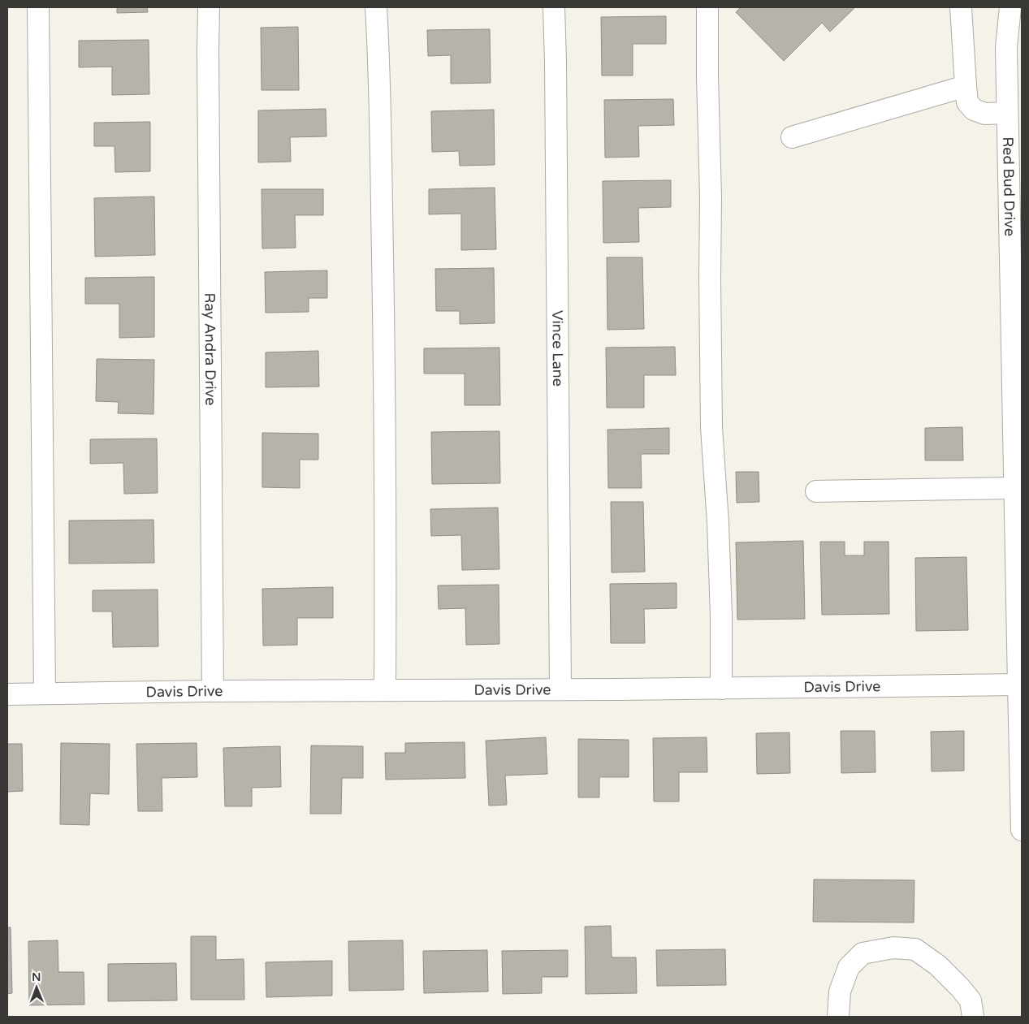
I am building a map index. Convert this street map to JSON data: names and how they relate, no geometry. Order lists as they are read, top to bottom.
{
  "streets": {
    "street": [
      "Red Bud Drive",
      "Vince Lane",
      "Ray Andra Drive",
      "Davis Drive"
    ]
  },
  "crossings": [
    ["Red Bud Drive", "Davis Drive"],
    ["Vince Lane", "Davis Drive"],
    ["Ray Andra Drive", "Davis Drive"]
  ],
  "north": "top"
}
